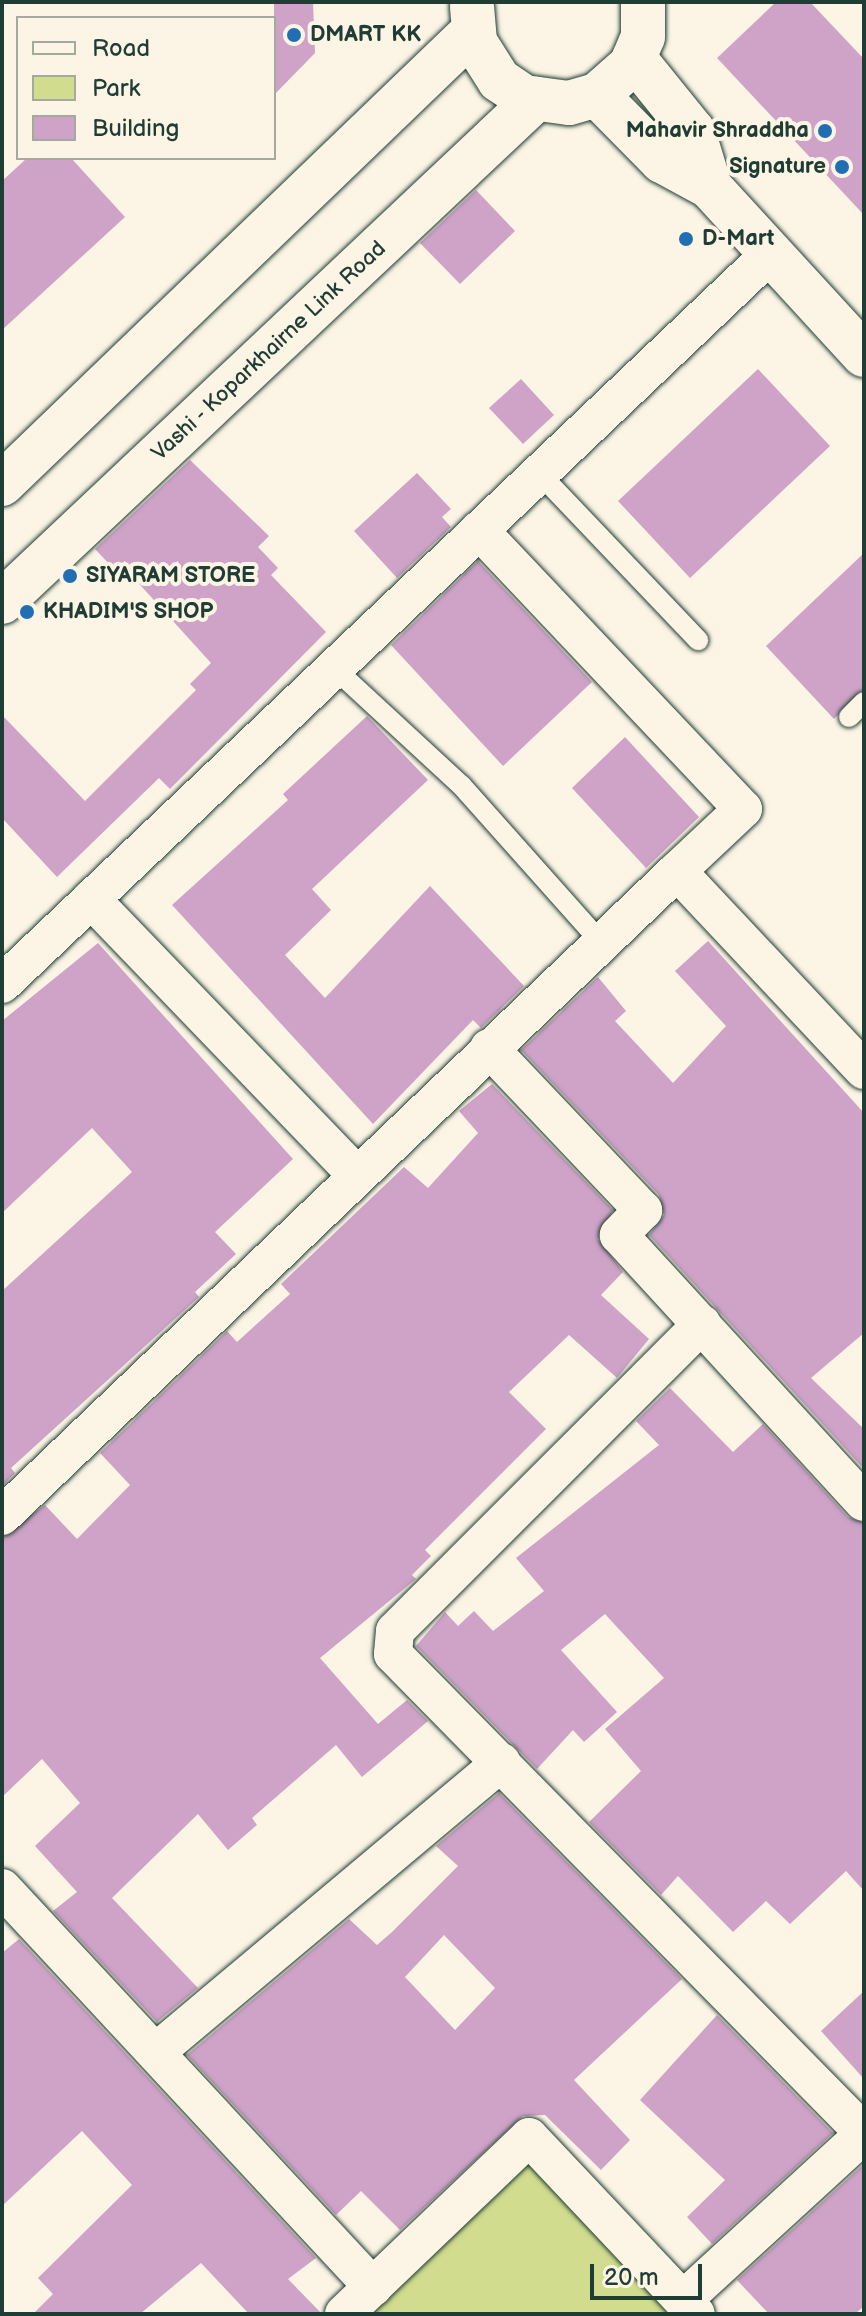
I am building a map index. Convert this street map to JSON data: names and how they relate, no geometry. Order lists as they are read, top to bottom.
{
  "streets": {
    "main road": ["Vashi - Koparkhairne Link Road"]
  },
  "places": [
    "DMART KK",
    "Mahavir Shraddha",
    "Signature",
    "D-Mart",
    "SIYARAM STORE",
    "KHADIM'S SHOP"
  ],
  "legend": ["Road", "Park", "Building"],
  "scale_bar": "20 m"
}
